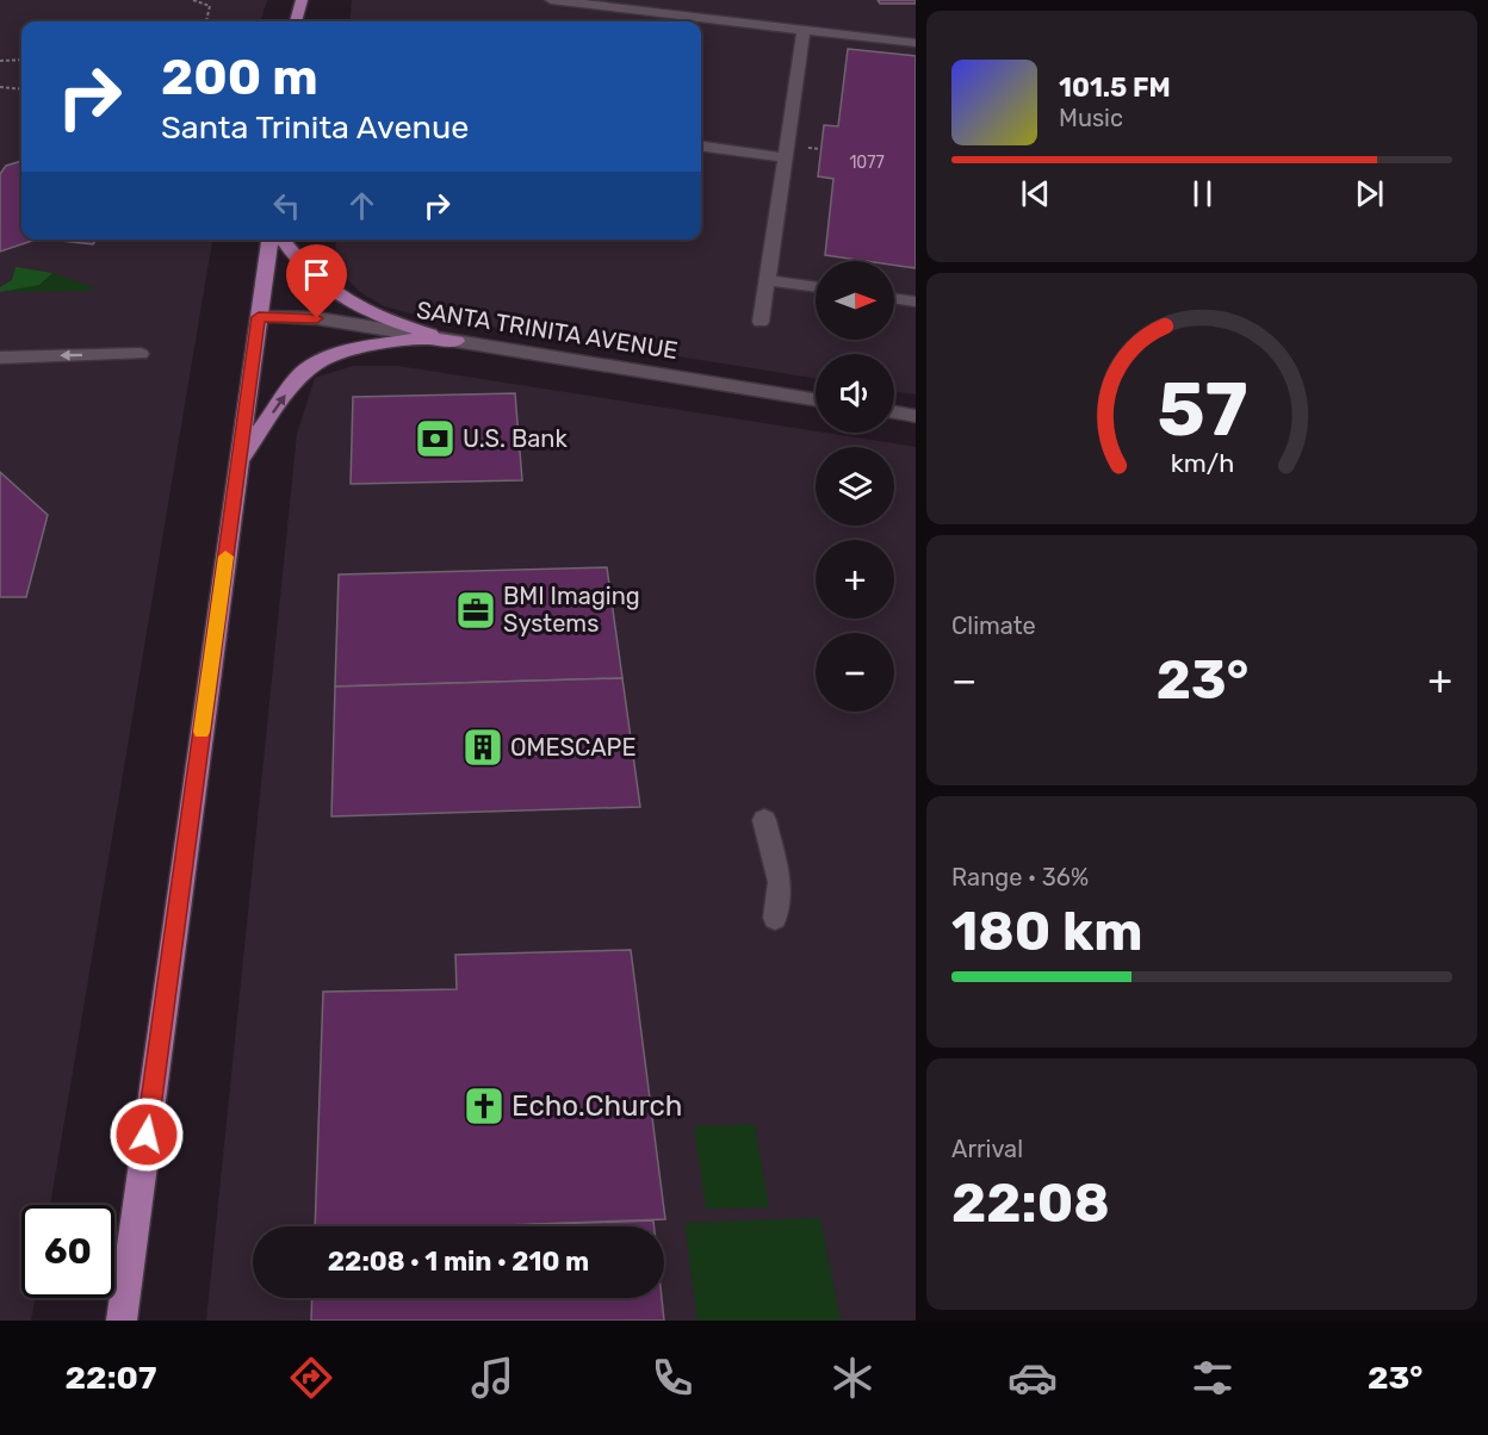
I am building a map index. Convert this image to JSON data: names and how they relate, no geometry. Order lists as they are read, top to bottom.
{
  "streets": {
    "street": ["SANTA TRINITA AVENUE"]
  },
  "places": {
    "bank": ["U.S. Bank"],
    "office": ["BMI Imaging Systems"],
    "building": ["OMESCAPE"],
    "church": ["Echo.Church"]
  },
  "house_numbers": ["1077"],
  "north": "right",
  "page": {
    "turn": ["200 m", "Santa Trinita Avenue"],
    "song": ["101.5 FM", "Music"],
    "map_buttons": ["+", "−"],
    "tile": [
      "Climate",
      ["Range · 36%", "180 km"],
      ["Arrival", "22:08"]
    ],
    "heat": ["−", "23°", "+"],
    "limit": "60",
    "trip": "22:08 · 1 min · 210 m",
    "tabs": ["22:07", "23°"],
    "gauge": ["57", "km/h"]
  }
}
